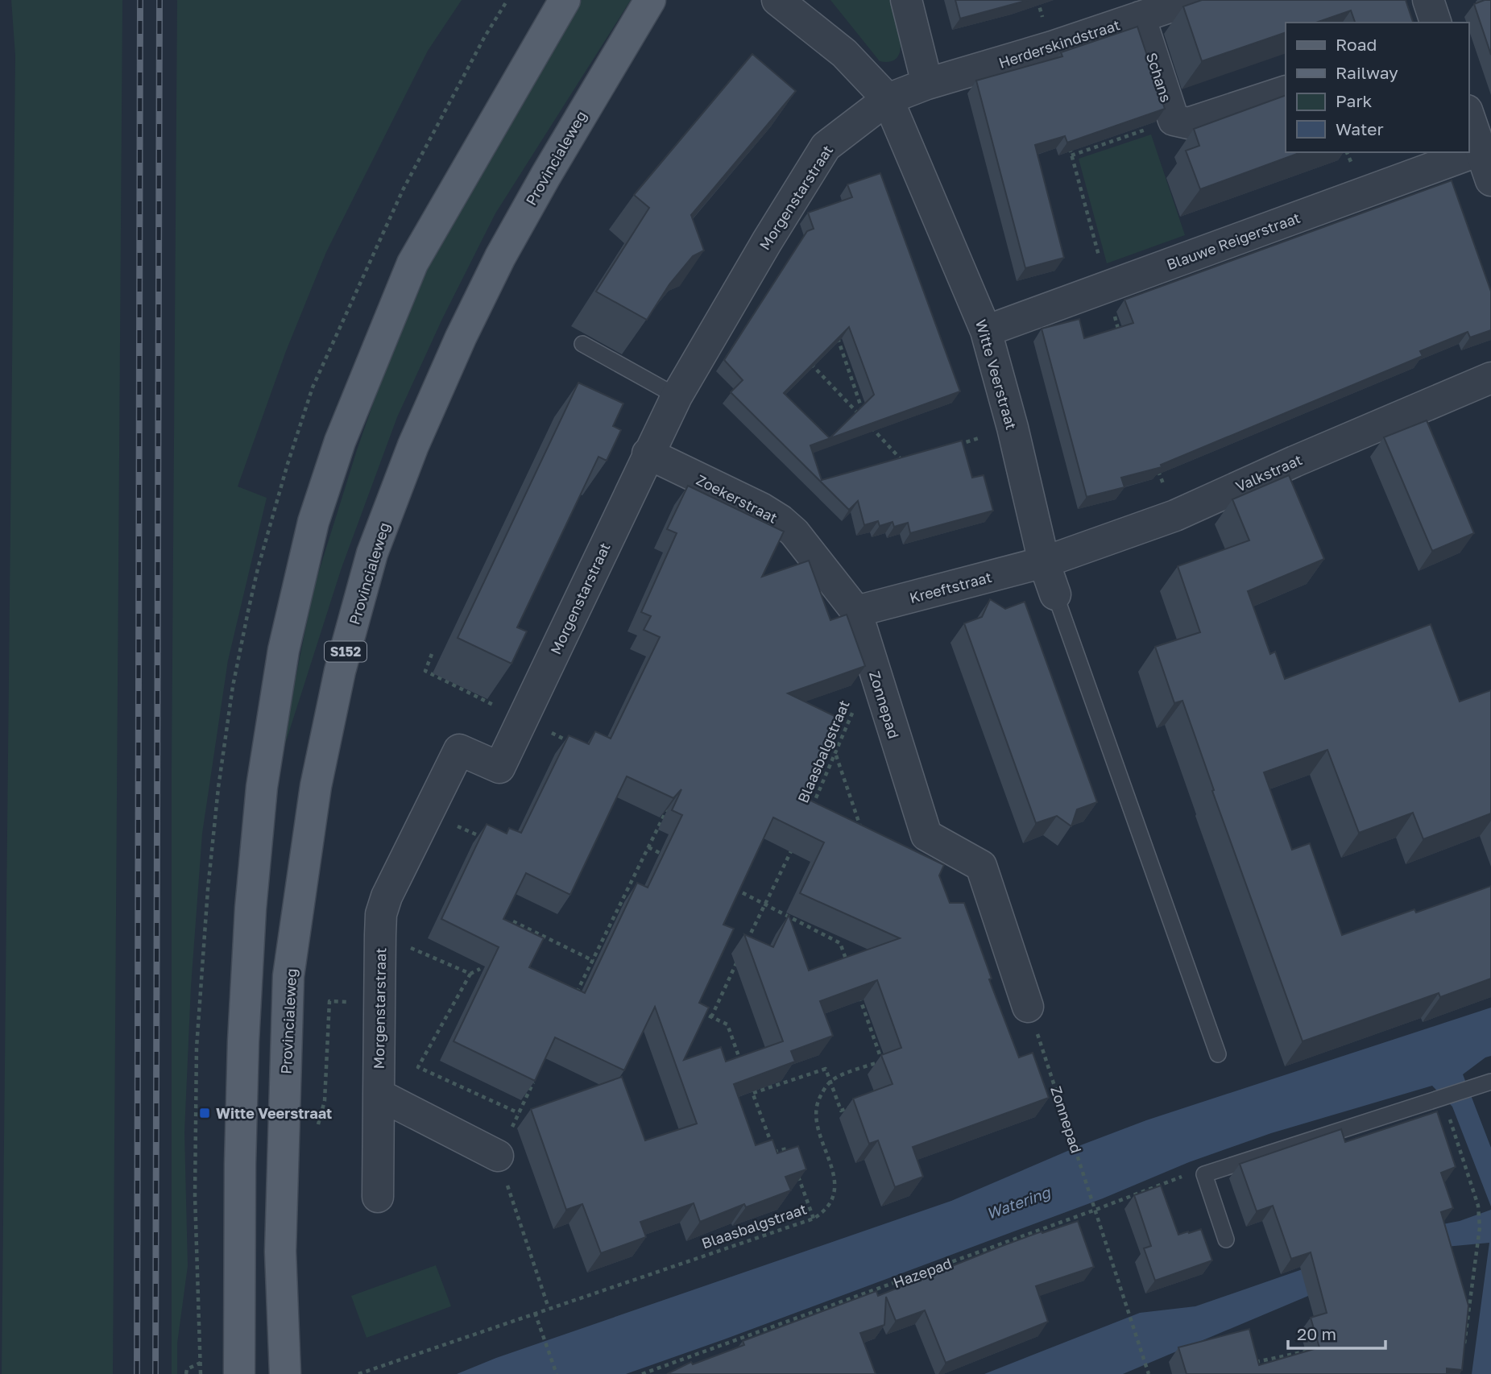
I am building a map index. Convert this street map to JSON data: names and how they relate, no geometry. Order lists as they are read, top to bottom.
{
  "streets": {
    "main road": ["Provincialeweg", "S152"],
    "street": [
      "Herderskindstraat",
      "Schans",
      "Morgenstarstraat",
      "Blauwe Reigerstraat",
      "Witte Veerstraat",
      "Valkstraat",
      "Zoekerstraat",
      "Kreeftstraat",
      "Zonnepad"
    ],
    "path": ["Blaasbalgstraat", "Hazepad"]
  },
  "crossings": [
    ["Herderskindstraat", "Schans"],
    ["Morgenstarstraat", "Witte Veerstraat"],
    ["Morgenstarstraat", "Zoekerstraat"],
    ["Blauwe Reigerstraat", "Witte Veerstraat"],
    ["Witte Veerstraat", "Valkstraat"],
    ["Witte Veerstraat", "Kreeftstraat"],
    ["Valkstraat", "Kreeftstraat"],
    ["Zoekerstraat", "Kreeftstraat"],
    ["Zoekerstraat", "Zonnepad"],
    ["Kreeftstraat", "Zonnepad"],
    ["Zonnepad", "Blaasbalgstraat"],
    ["Zonnepad", "Hazepad"]
  ],
  "water": ["Watering"],
  "places": {
    "transit": ["Witte Veerstraat"]
  },
  "legend": [
    "Road",
    "Railway",
    "Park",
    "Water"
  ],
  "scale_bar": "20 m"
}
